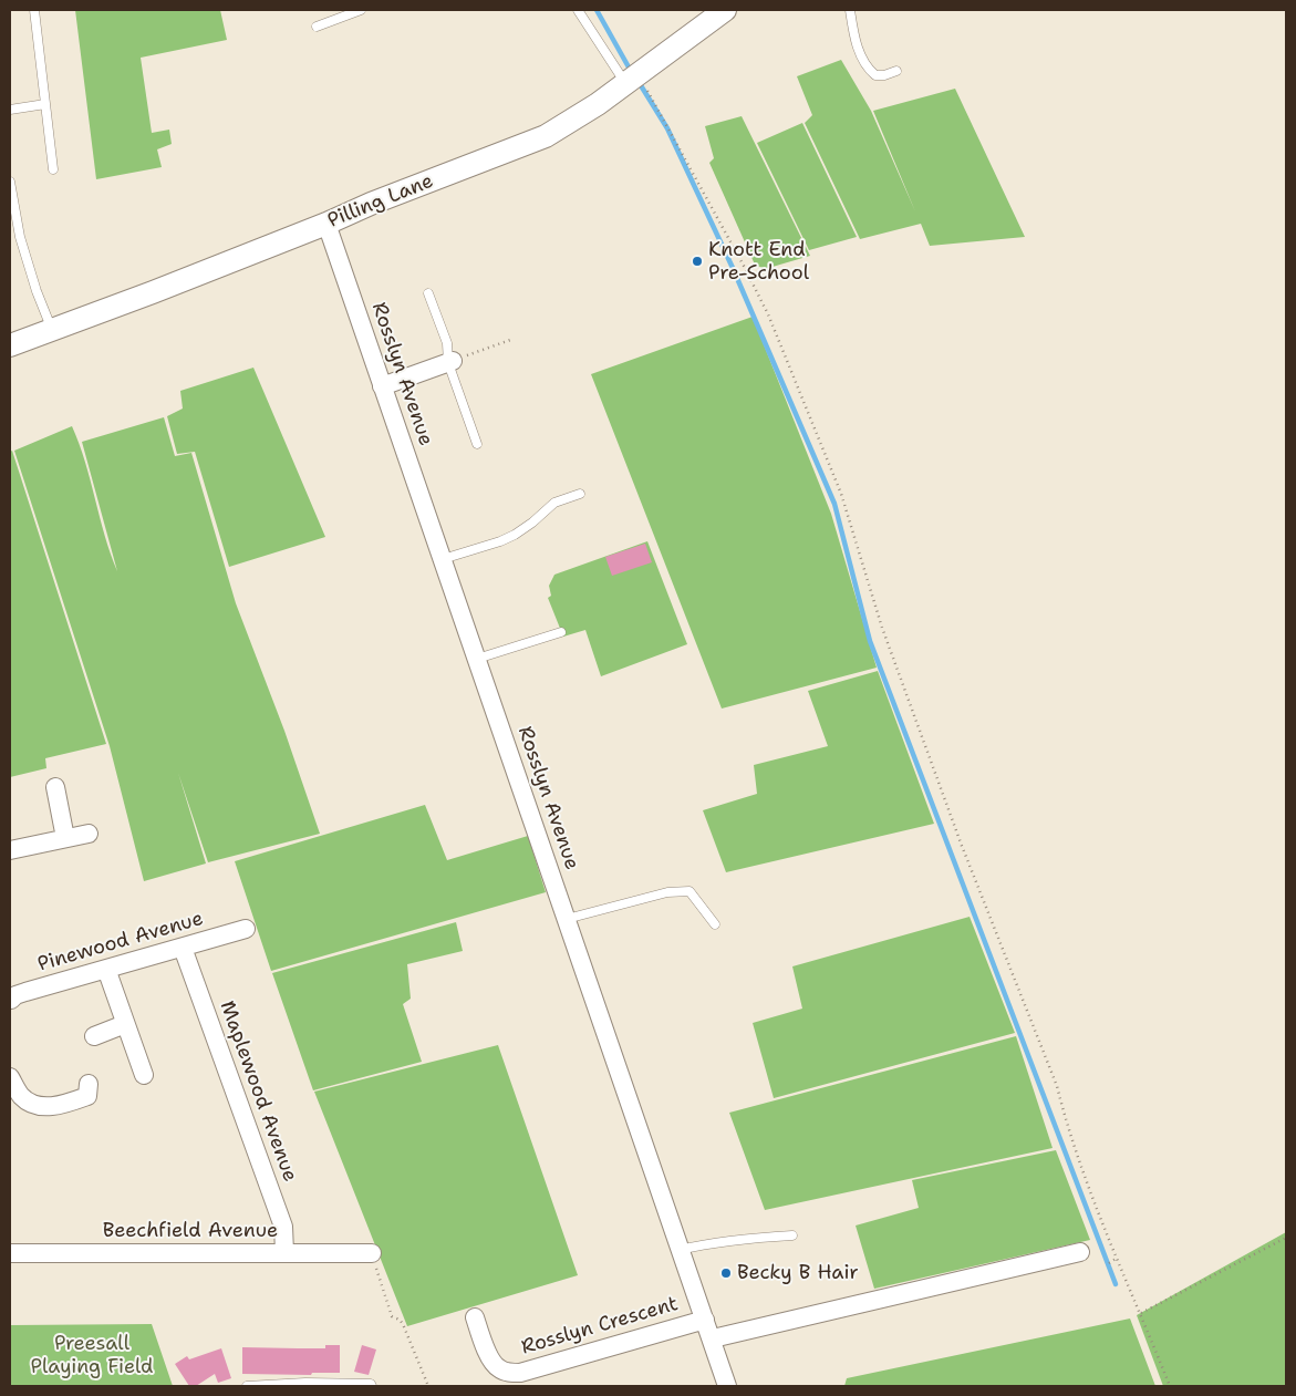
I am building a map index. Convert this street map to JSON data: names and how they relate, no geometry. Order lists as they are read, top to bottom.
{
  "streets": {
    "street": [
      "Pilling Lane",
      "Rosslyn Avenue",
      "Pinewood Avenue",
      "Maplewood Avenue",
      "Beechfield Avenue",
      "Rosslyn Crescent"
    ]
  },
  "crossings": [
    ["Pilling Lane", "Rosslyn Avenue"],
    ["Rosslyn Avenue", "Rosslyn Crescent"],
    ["Pinewood Avenue", "Maplewood Avenue"],
    ["Maplewood Avenue", "Beechfield Avenue"]
  ],
  "parks": ["Preesall Playing Field"],
  "places": ["Knott End Pre-School", "Becky B Hair"]
}
